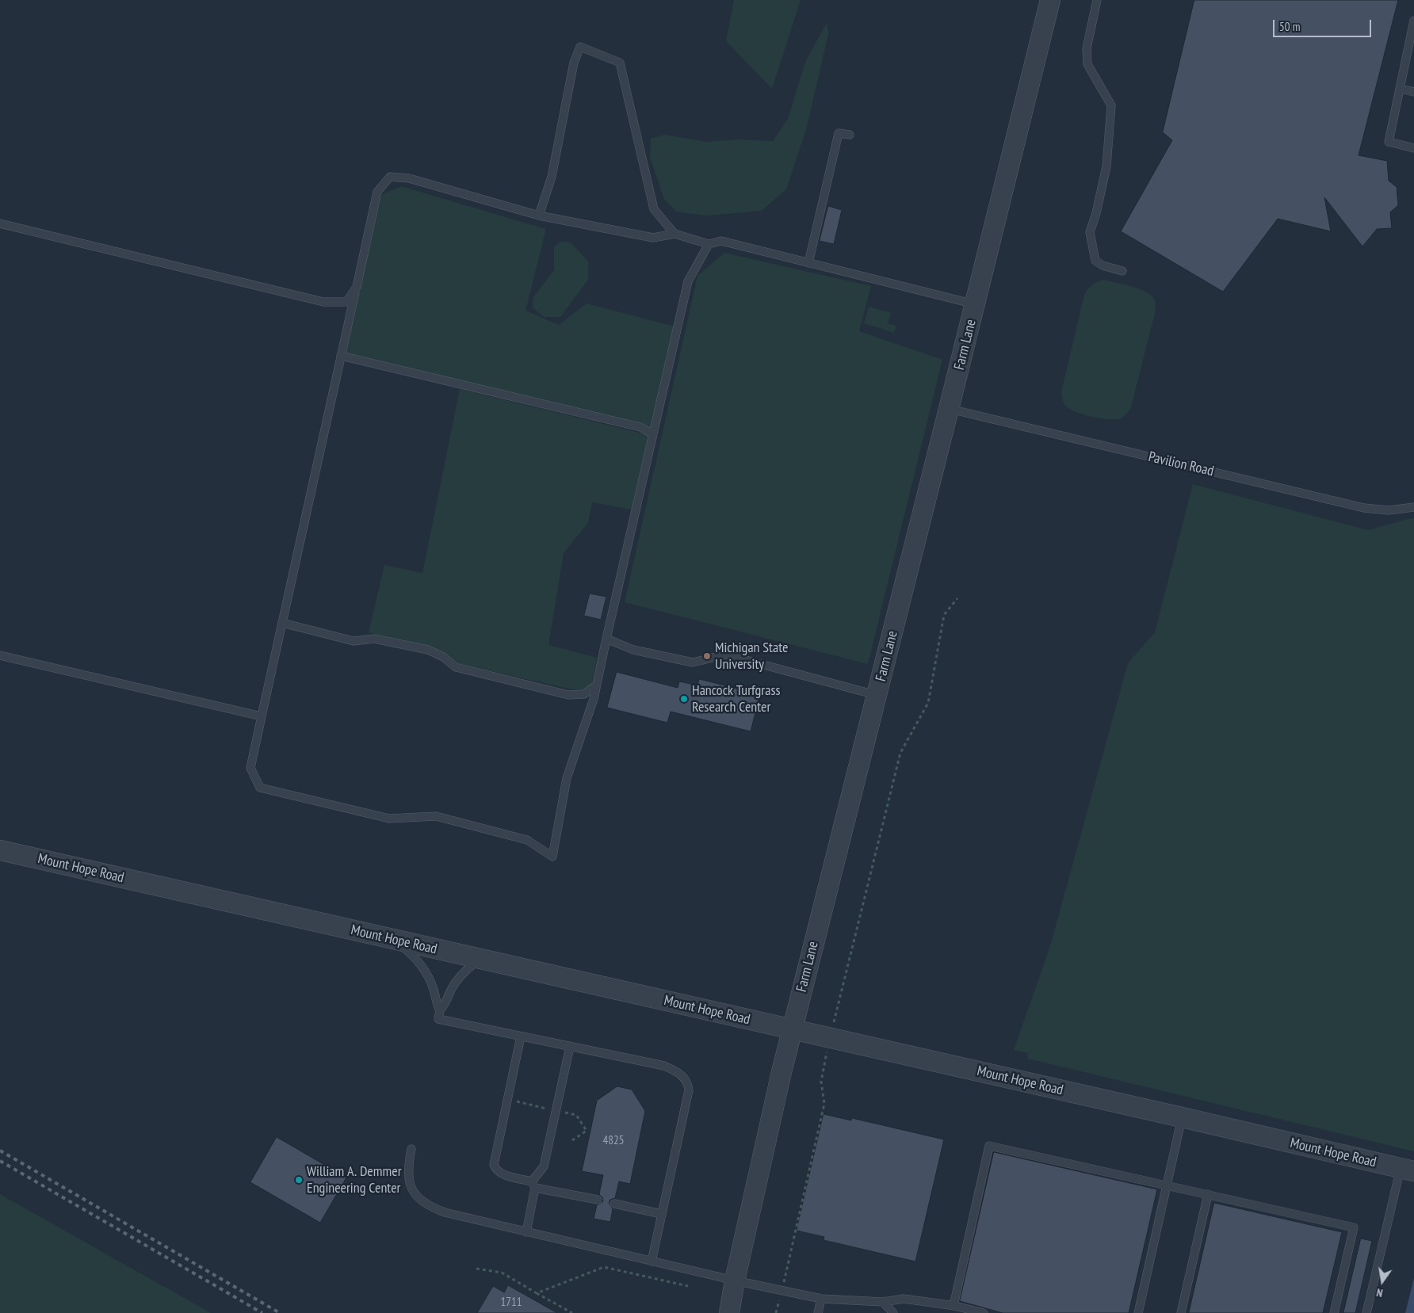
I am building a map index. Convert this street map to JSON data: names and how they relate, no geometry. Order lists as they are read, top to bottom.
{
  "streets": {
    "street": ["Farm Lane", "Mount Hope Road"],
    "lane": ["Pavilion Road"]
  },
  "crossings": [
    ["Farm Lane", "Pavilion Road"],
    ["Farm Lane", "Mount Hope Road"]
  ],
  "places": ["Michigan State University", "Hancock Turfgrass Research Center", "William A. Demmer Engineering Center"],
  "house_numbers": ["4825", "1711"],
  "scale_bar": "50 m",
  "north": "bottom"
}
